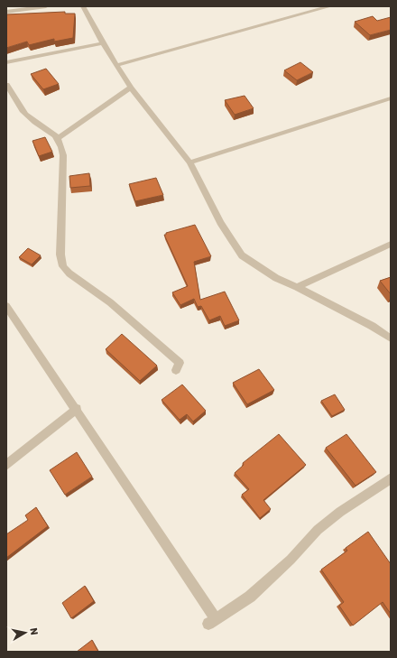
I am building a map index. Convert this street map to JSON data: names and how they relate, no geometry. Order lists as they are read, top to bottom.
{
  "north": "right"
}
